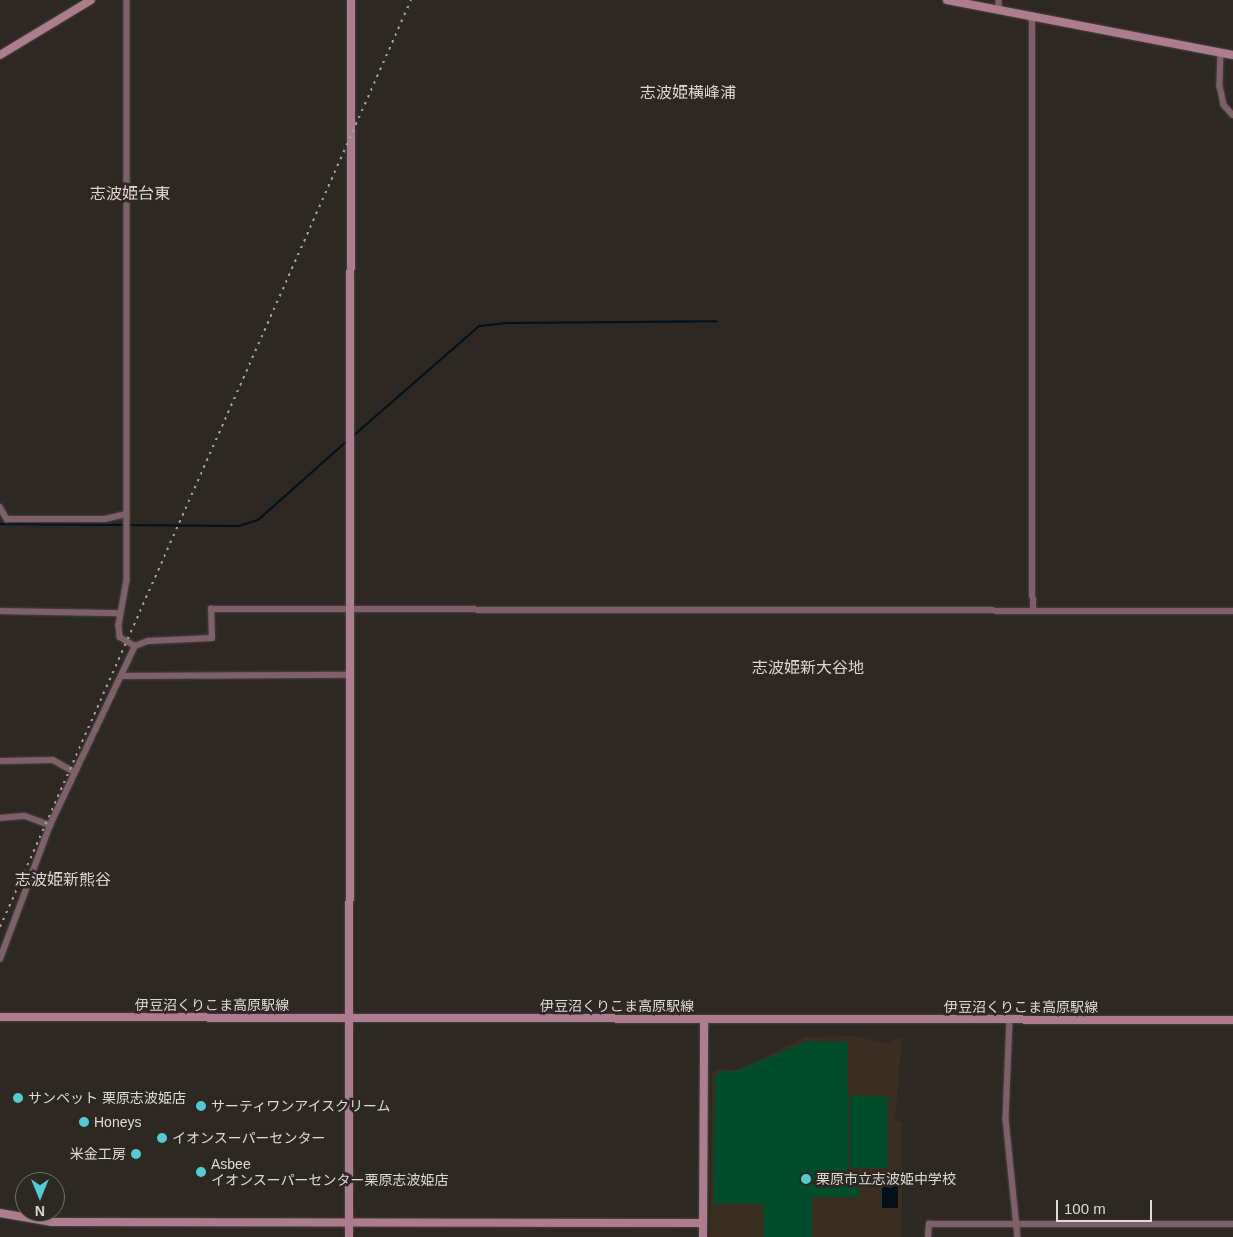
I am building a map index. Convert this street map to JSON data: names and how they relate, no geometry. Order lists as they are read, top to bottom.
{
  "streets": {
    "street": ["伊豆沼くりこま高原駅線"]
  },
  "districts": [
    "志波姫横峰浦",
    "志波姫台東",
    "志波姫新大谷地",
    "志波姫新熊谷"
  ],
  "places": [
    "サンペット 栗原志波姫店",
    "サーティワンアイスクリーム",
    "Honeys",
    "イオンスーパーセンター",
    "米金工房",
    "Asbee イオンスーパーセンター栗原志波姫店",
    "栗原市立志波姫中学校"
  ],
  "scale_bar": "100 m",
  "north": "bottom"
}
